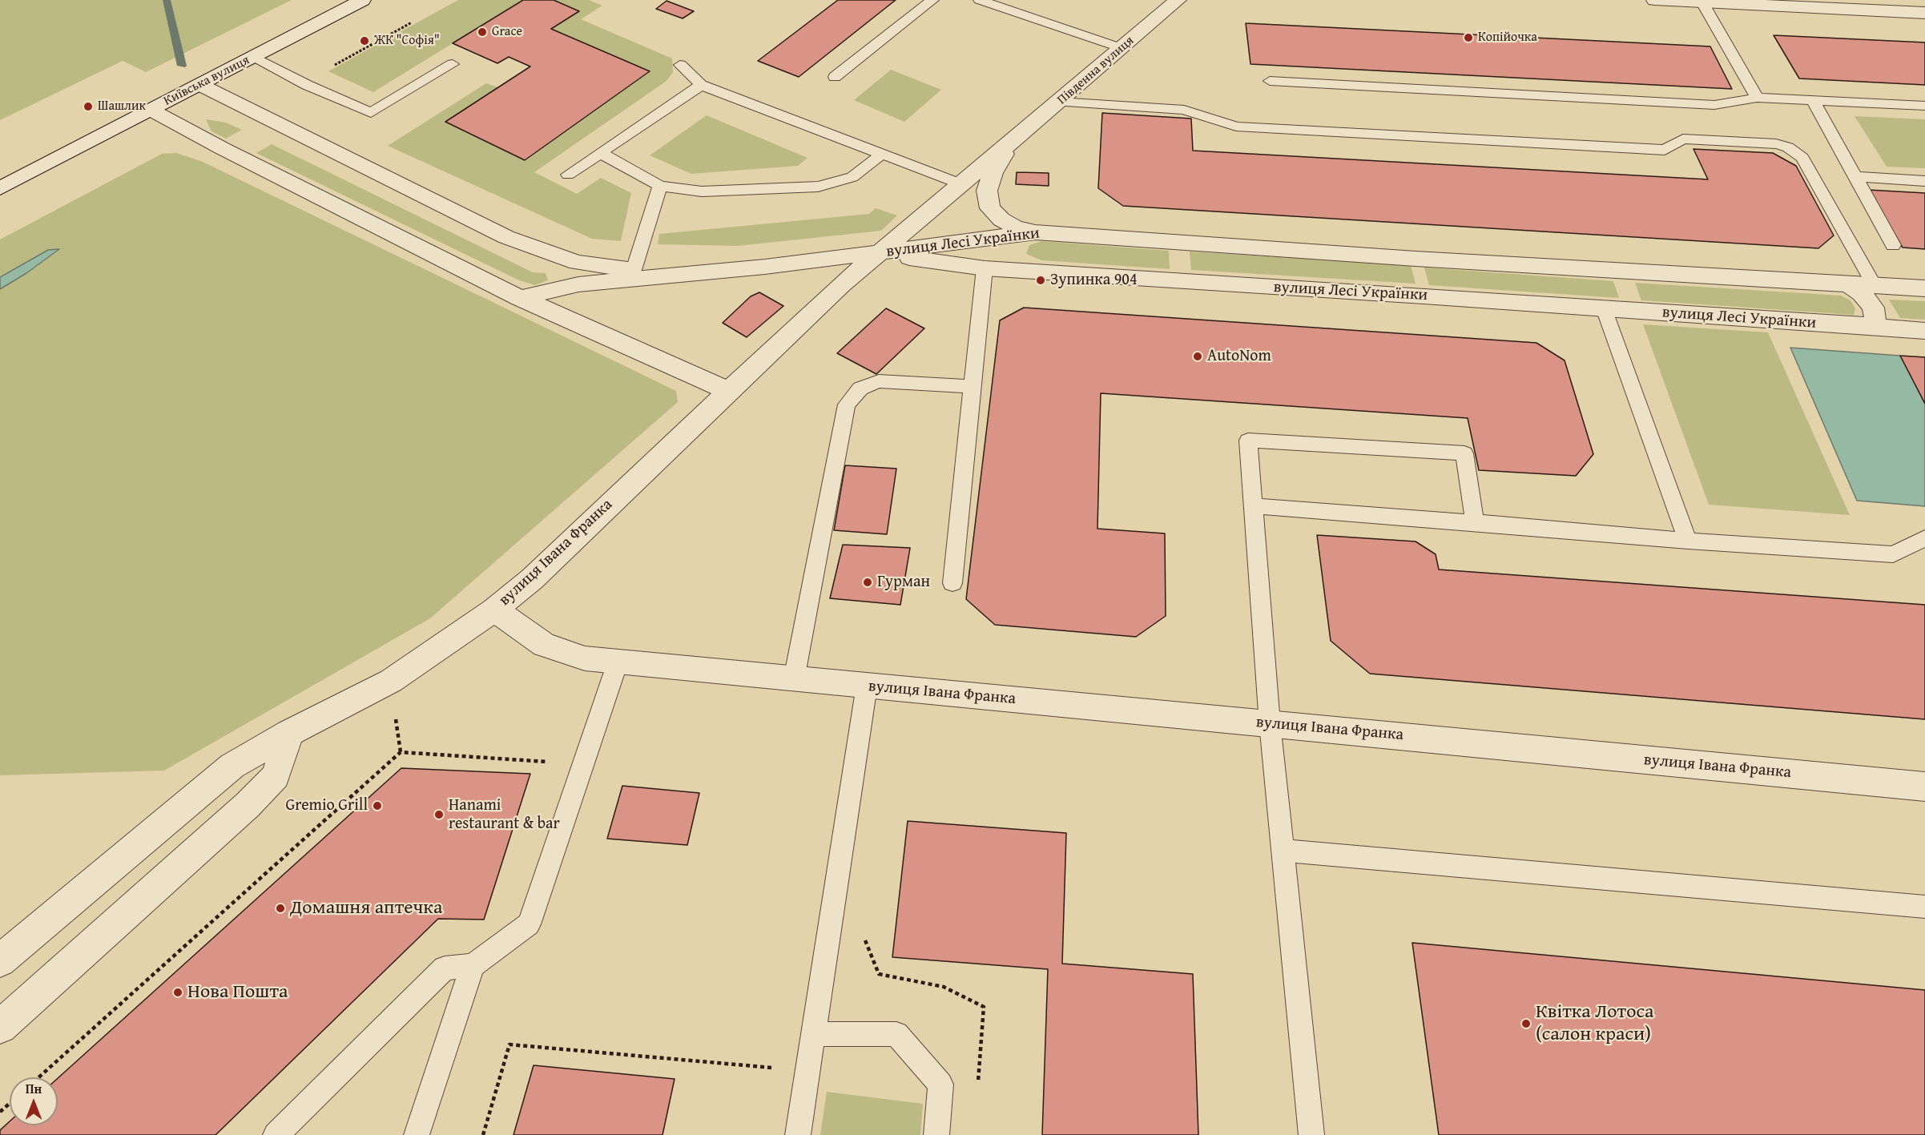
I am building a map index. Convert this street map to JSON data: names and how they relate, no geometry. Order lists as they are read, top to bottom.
{
  "streets": {
    "street": [
      "Південна вулиця",
      "Київська вулиця",
      "вулиця Лесі Українки",
      "вулиця Івана Франка"
    ]
  },
  "crossings": [
    ["Південна вулиця", "вулиця Лесі Українки"],
    ["Південна вулиця", "вулиця Івана Франка"],
    ["вулиця Лесі Українки", "вулиця Івана Франка"]
  ],
  "places": [
    "Grace",
    "Копійочка",
    "ЖК \"Софія\"",
    "Шашлик",
    "Зупинка 904",
    "AutoNom",
    "Гурман",
    "Gremio Grill",
    "Hanami restaurant & bar",
    "Домашня аптечка",
    "Нова Пошта",
    "Квітка Лотоса (салон краси)"
  ],
  "north": "top"
}
